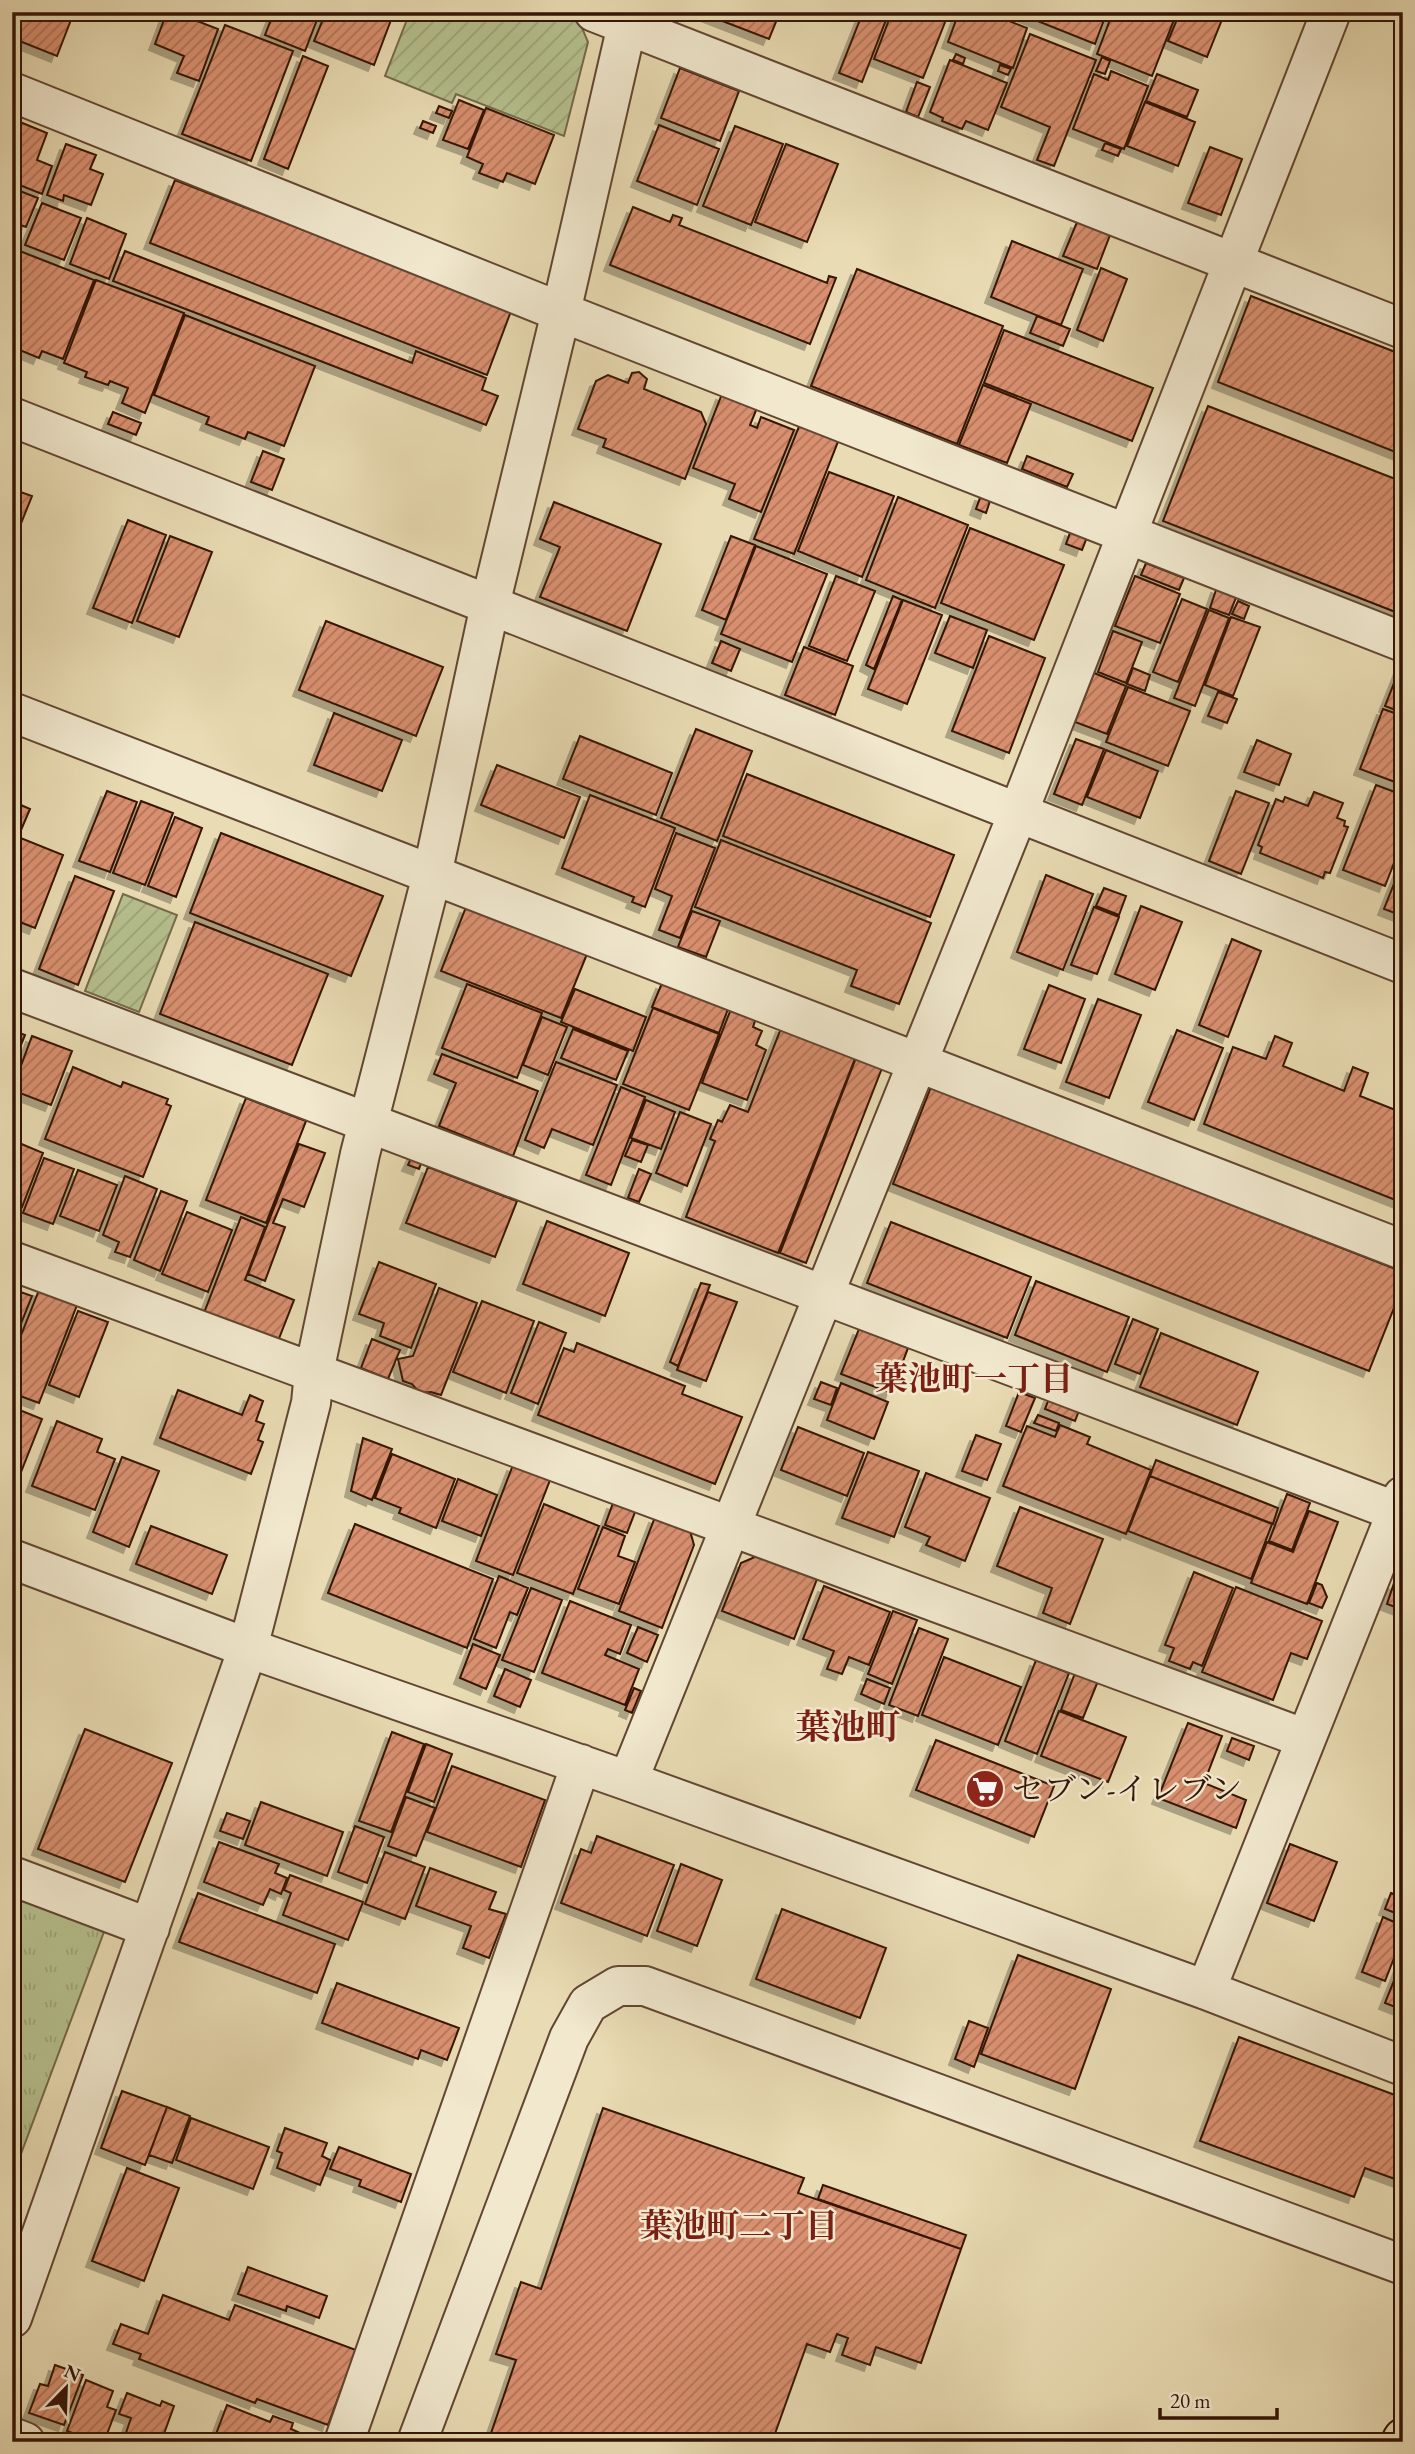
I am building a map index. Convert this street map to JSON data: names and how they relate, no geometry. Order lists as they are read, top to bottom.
{
  "districts": ["葉池町一丁目", "葉池町", "葉池町二丁目"],
  "places": {
    "supermarket": ["セブン-イレブン"]
  },
  "scale_bar": "20 m",
  "north": "top right"
}
